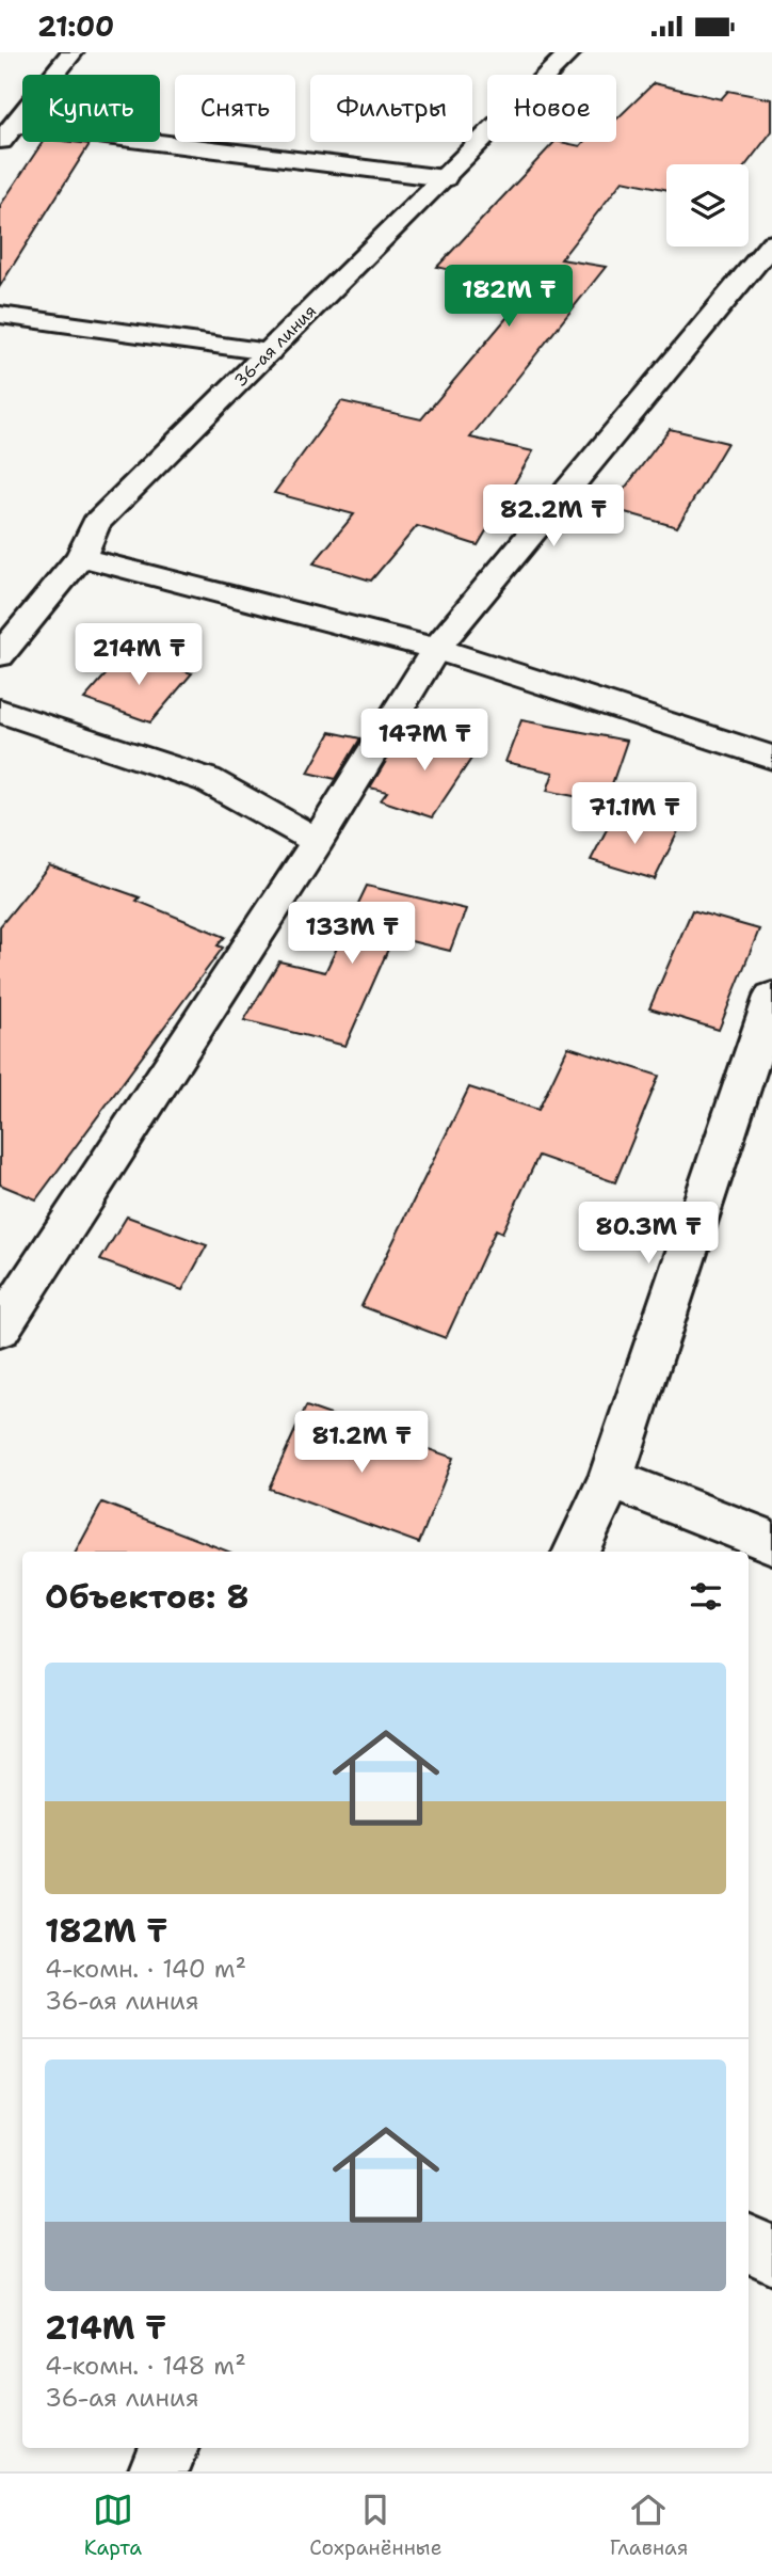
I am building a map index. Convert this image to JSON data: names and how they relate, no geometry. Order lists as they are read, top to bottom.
{
  "streets": {
    "street": ["36-ая линия"]
  },
  "page": {
    "status": "21:00",
    "chip": [
      "Купить",
      "Снять",
      "Фильтры",
      "Новое"
    ],
    "price": [
      "182M ₸",
      "82.2M ₸",
      "214M ₸",
      "147M ₸",
      "71.1M ₸",
      "133M ₸",
      "80.3M ₸",
      "81.2M ₸"
    ],
    "heading": "Объектов: 8",
    "list": [
      {
        "name": "182M ₸",
        "note": "4-комн. · 140 m² · 36-ая линия"
      },
      {
        "name": "214M ₸",
        "note": "4-комн. · 148 m² · 36-ая линия"
      }
    ],
    "tabs": ["Карта", "Сохранённые", "Главная"]
  }
}
